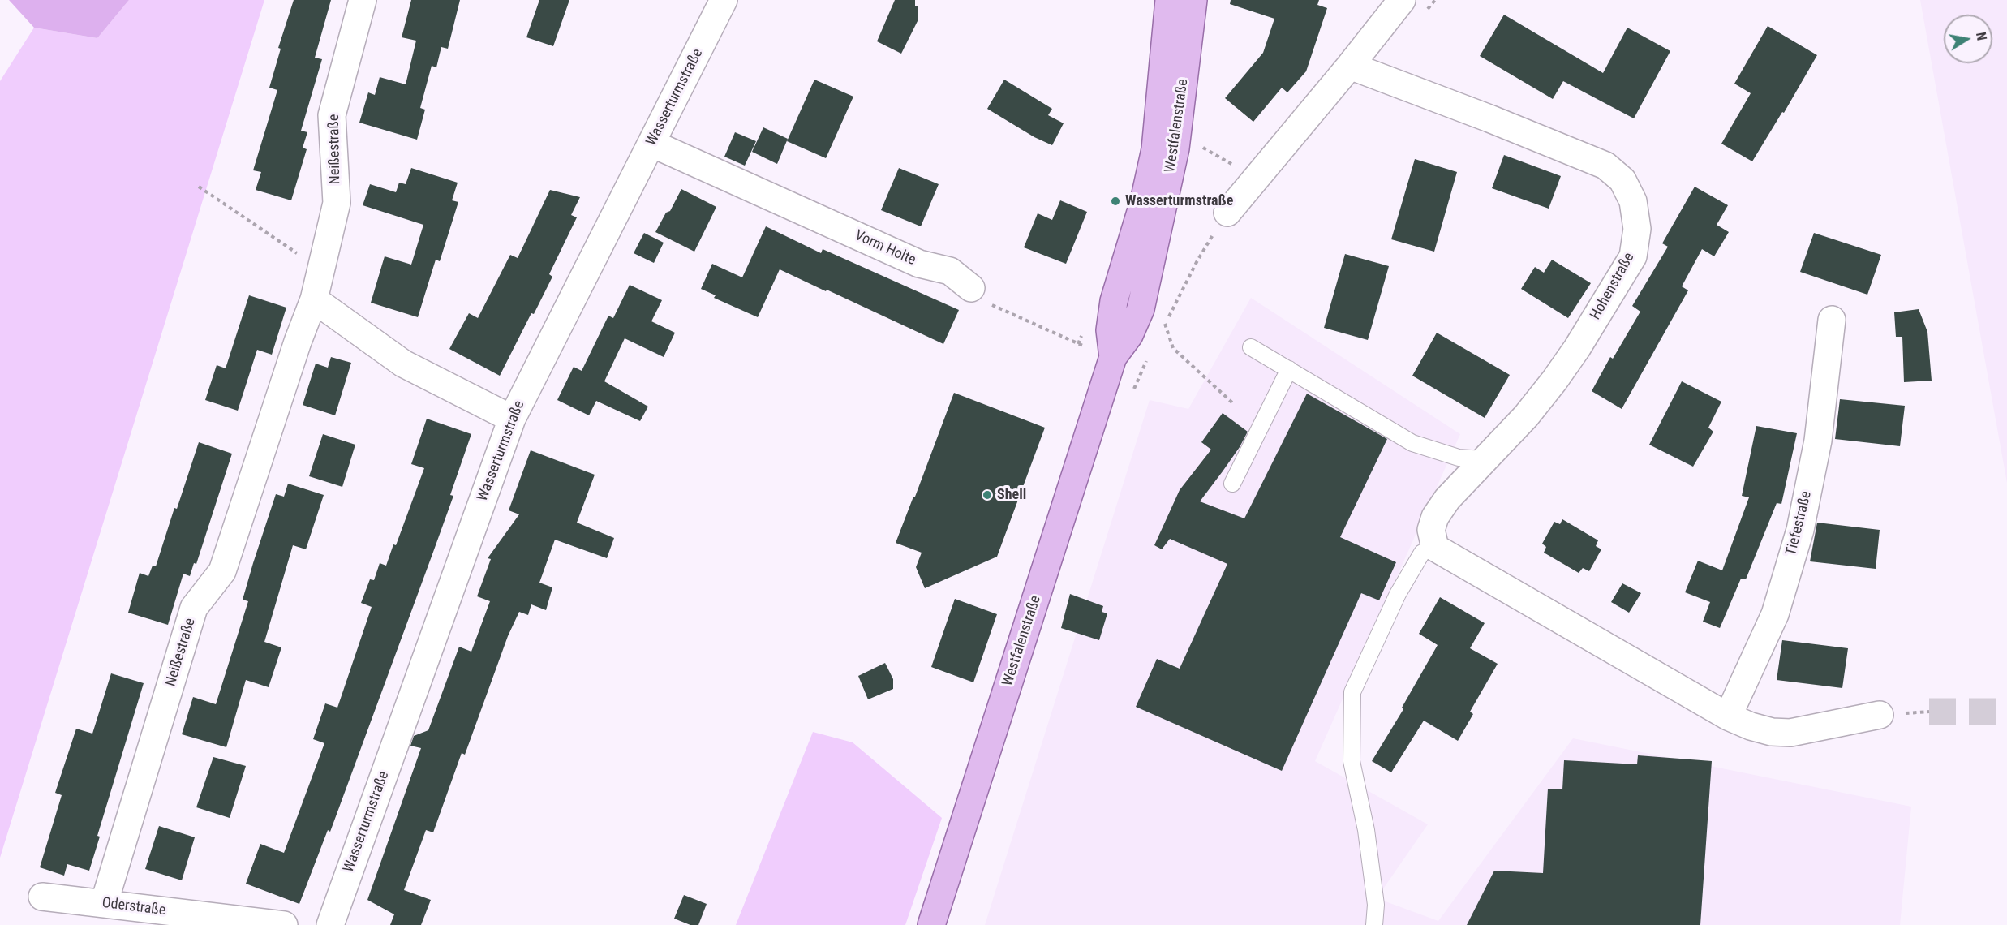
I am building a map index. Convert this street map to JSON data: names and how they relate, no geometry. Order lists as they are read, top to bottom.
{
  "streets": {
    "main road": ["Westfalenstraße"],
    "street": [
      "Wasserturmstraße",
      "Neißestraße",
      "Vorm Holte",
      "Hohenstraße",
      "Tiefestraße",
      "Oderstraße"
    ]
  },
  "crossings": [
    ["Wasserturmstraße", "Vorm Holte"],
    ["Neißestraße", "Oderstraße"]
  ],
  "places": ["Wasserturmstraße", "Shell"],
  "north": "right"
}
